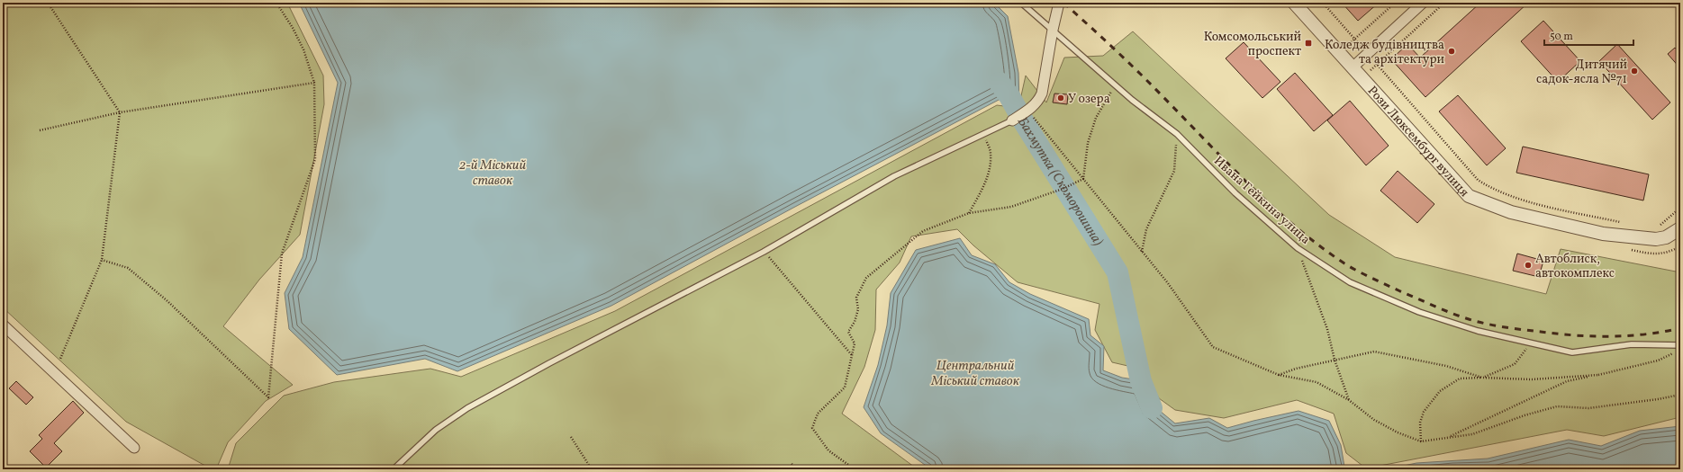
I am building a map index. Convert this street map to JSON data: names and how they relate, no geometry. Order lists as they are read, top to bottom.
{
  "streets": {
    "street": ["Рози Люксембург вулиця"],
    "lane": ["Ивана Гейкина улица"]
  },
  "water": ["2-й Міський ставок", "Бахмутка (Скоморошина)", "Центральний Міський ставок"],
  "places": {
    "transit": ["Комсомольський проспект"],
    "other": [
      "Коледж будівництва та архітектури",
      "Дитячий садок-ясла №71",
      "У озера",
      "Автоблиск, автокомплекс"
    ]
  },
  "scale_bar": "50 m"
}
